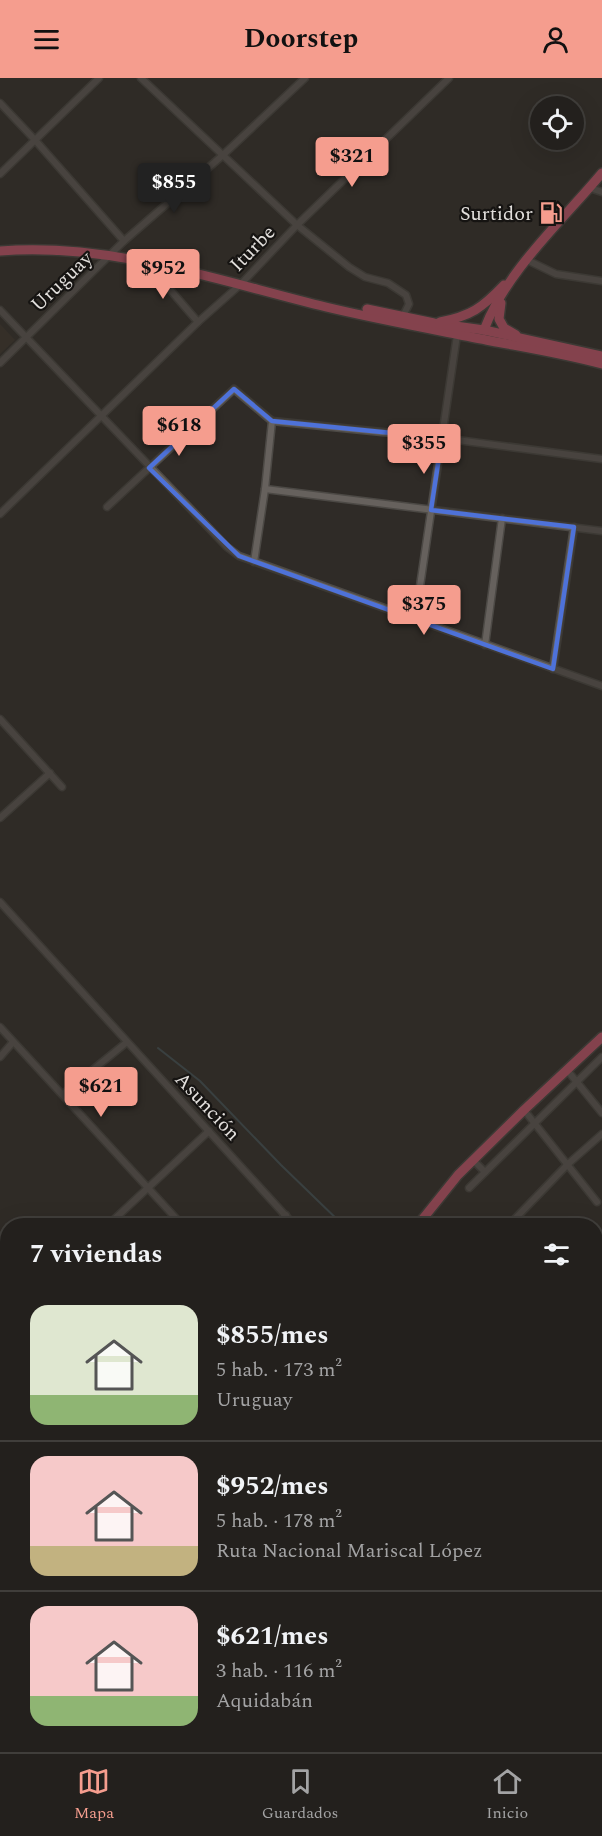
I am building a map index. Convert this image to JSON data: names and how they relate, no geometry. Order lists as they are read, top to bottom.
{
  "streets": {
    "street": ["Iturbe", "Uruguay", "Asunción"]
  },
  "places": {
    "fuel station": ["Surtidor"]
  },
  "page": {
    "header": "Doorstep",
    "price": [
      "$321",
      "$855",
      "$952",
      "$618",
      "$355",
      "$375",
      "$621"
    ],
    "heading": "7 viviendas",
    "list": [
      {
        "name": "$855/mes",
        "note": "5 hab. · 173 m² · Uruguay"
      },
      {
        "name": "$952/mes",
        "note": "5 hab. · 178 m² · Ruta Nacional Mariscal López"
      },
      {
        "name": "$621/mes",
        "note": "3 hab. · 116 m² · Aquidabán"
      }
    ],
    "tabs": ["Mapa", "Guardados", "Inicio"]
  }
}
